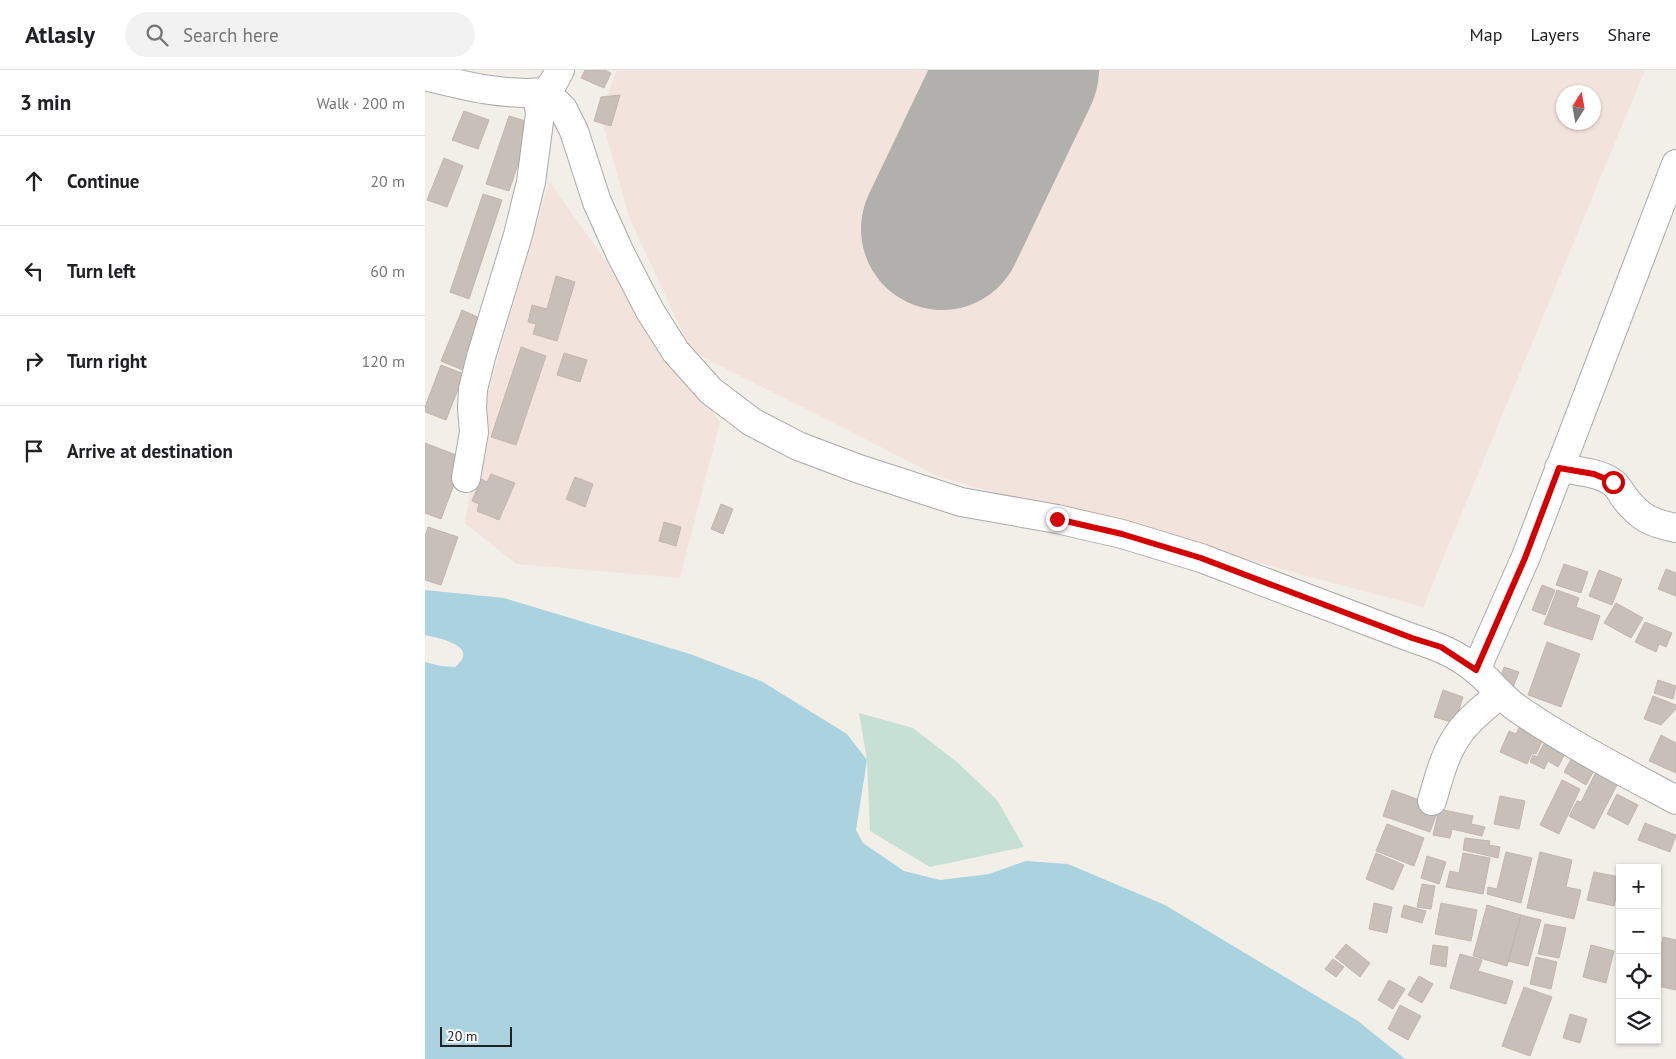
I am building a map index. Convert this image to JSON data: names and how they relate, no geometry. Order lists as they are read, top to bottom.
{
  "scale_bar": "20 m",
  "north": "top",
  "page": {
    "header": "Atlasly",
    "search": "Search here",
    "nav": ["Map", "Layers", "Share"],
    "heading": ["3 min", "Walk · 200 m"],
    "list": [
      ["Continue", "20 m"],
      ["Turn left", "60 m"],
      ["Turn right", "120 m"],
      "Arrive at destination"
    ],
    "map_buttons": ["+", "−"],
    "scale": "20 m"
  }
}
